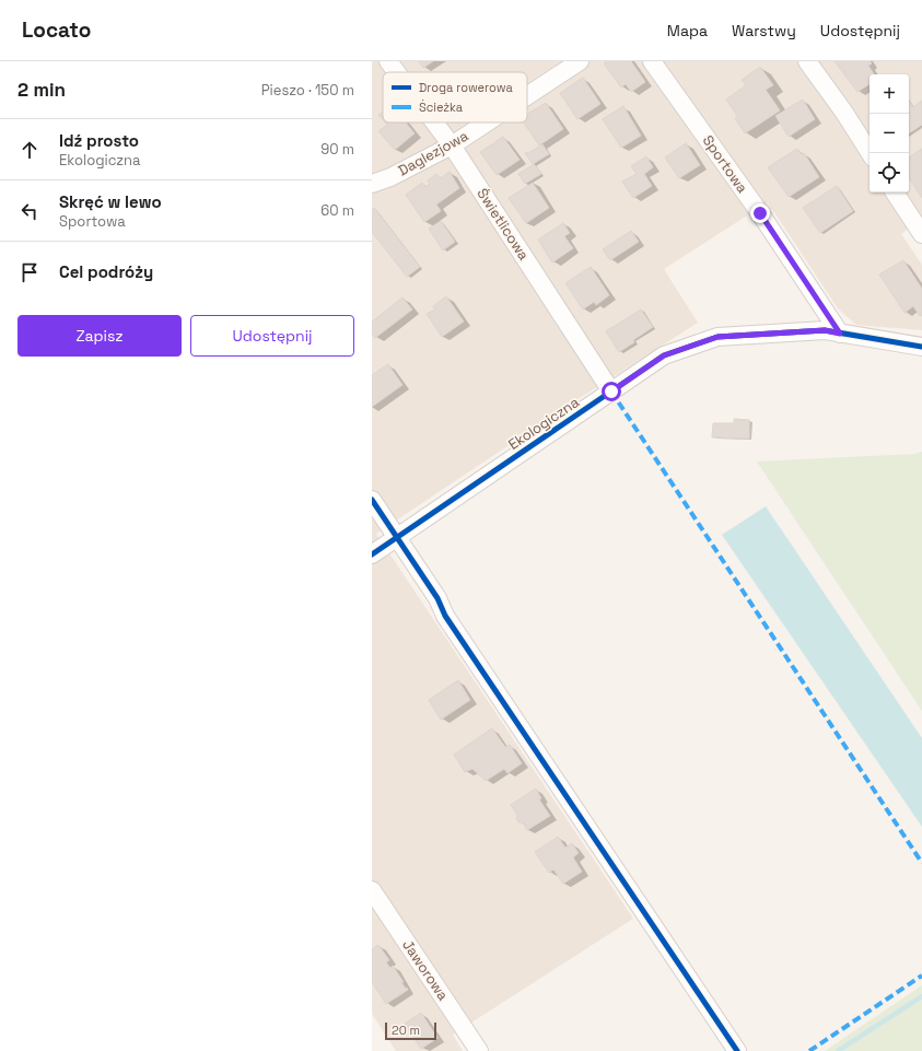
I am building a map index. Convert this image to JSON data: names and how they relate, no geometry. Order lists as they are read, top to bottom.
{
  "streets": {
    "street": [
      "Daglezjowa",
      "Sportowa",
      "Świetlicowa",
      "Ekologiczna",
      "Jaworowa"
    ]
  },
  "crossings": [
    ["Daglezjowa", "Świetlicowa"],
    ["Sportowa", "Ekologiczna"],
    ["Świetlicowa", "Ekologiczna"]
  ],
  "legend": ["Droga rowerowa", "Ścieżka"],
  "scale_bar": "20 m",
  "page": {
    "header": "Locato",
    "nav": ["Mapa", "Warstwy", "Udostępnij"],
    "heading": ["2 min", "Pieszo · 150 m"],
    "map_buttons": ["+", "−"],
    "list": [
      ["Idź prosto", "Ekologiczna", "90 m"],
      ["Skręć w lewo", "Sportowa", "60 m"],
      "Cel podróży"
    ],
    "buttons": ["Zapisz", "Udostępnij"],
    "scale": "20 m"
  }
}
